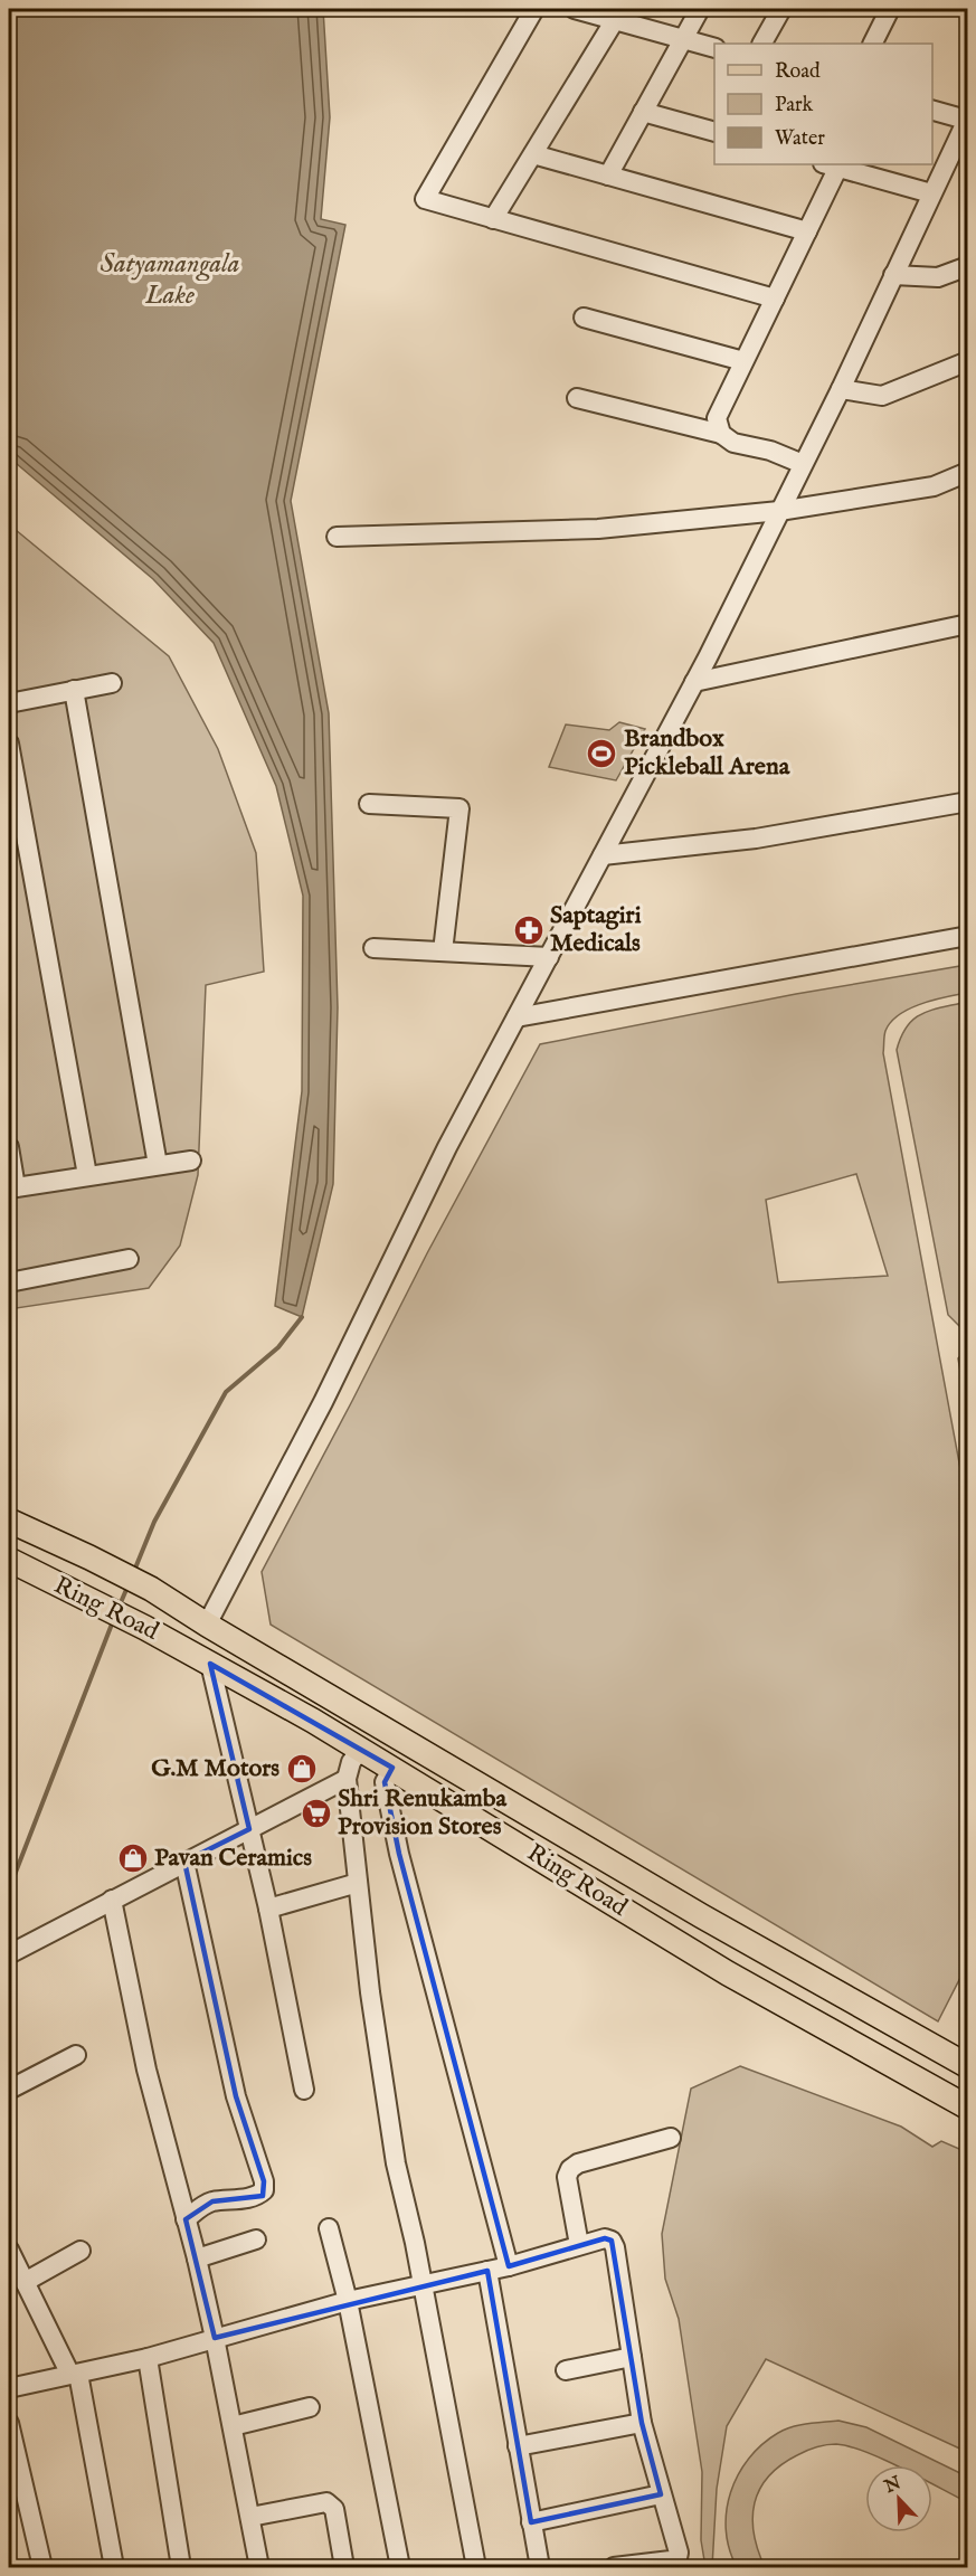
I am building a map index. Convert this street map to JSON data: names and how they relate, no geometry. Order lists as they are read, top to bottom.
{
  "streets": {
    "main road": ["Ring Road"]
  },
  "water": ["Satyamangala Lake"],
  "places": {
    "sports": ["Brandbox Pickleball Arena"],
    "pharmacy": ["Saptagiri Medicals"],
    "shop": ["G.M Motors", "Pavan Ceramics"],
    "supermarket": ["Shri Renukamba Provision Stores"]
  },
  "legend": ["Road", "Park", "Water"],
  "north": "top left"
}
